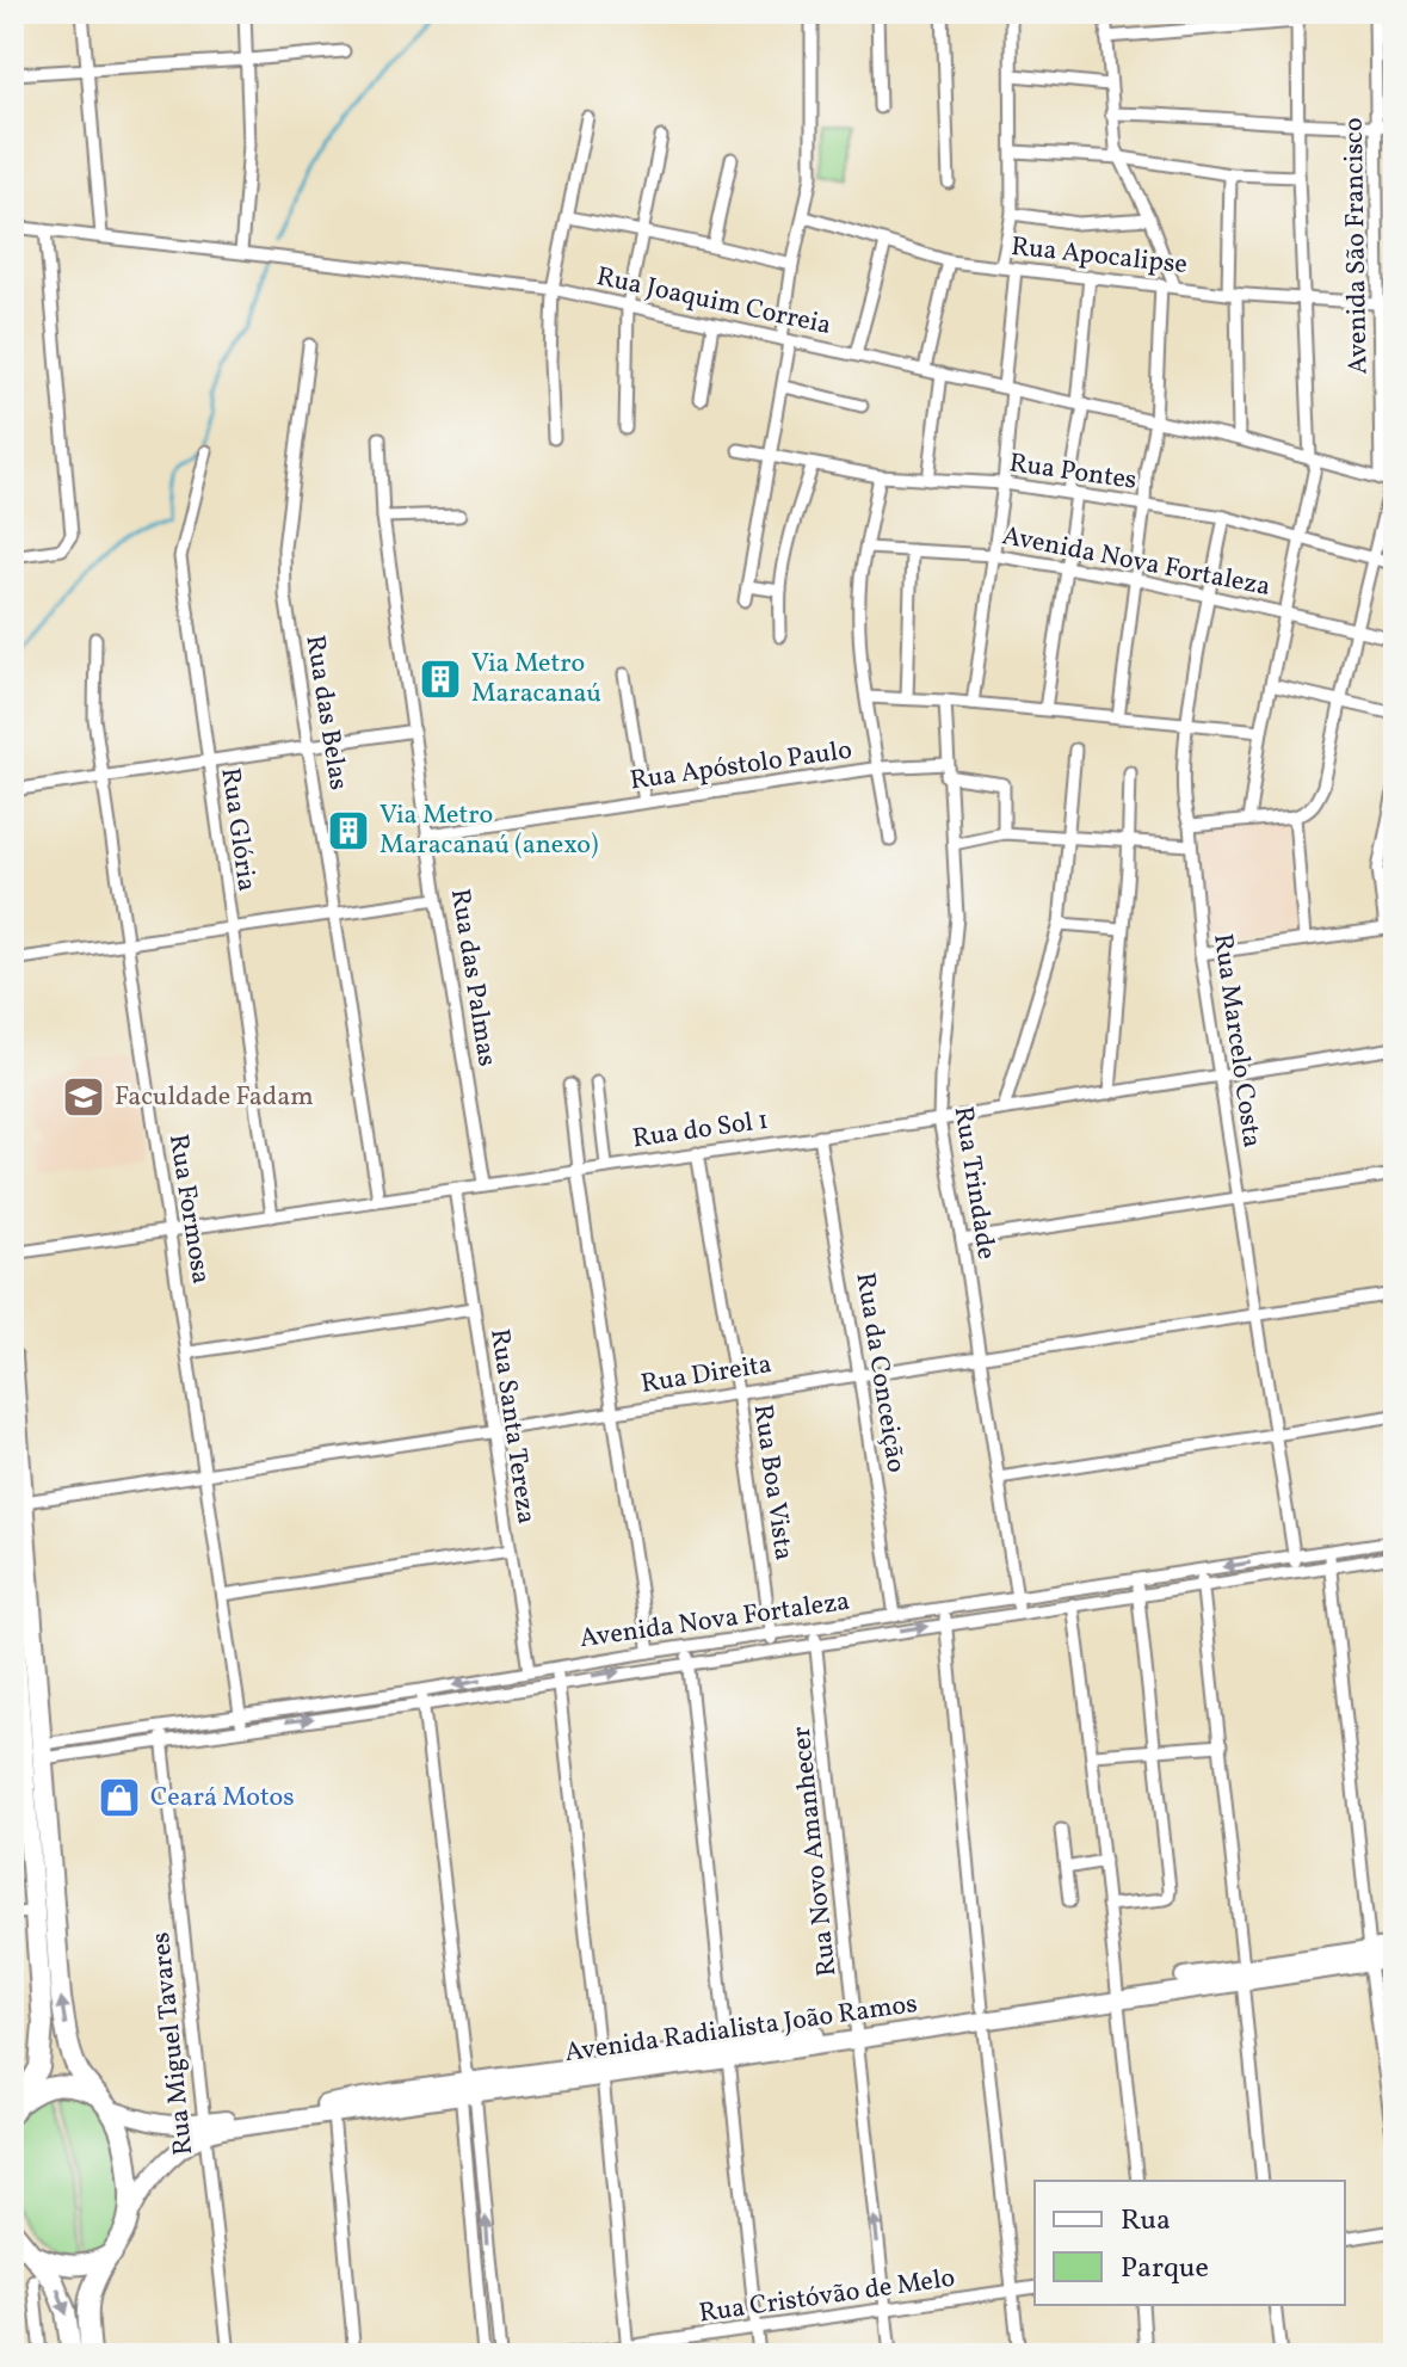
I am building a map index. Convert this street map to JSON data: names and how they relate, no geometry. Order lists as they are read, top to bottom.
{
  "streets": {
    "main road": ["Avenida Radialista João Ramos"],
    "street": [
      "Avenida São Francisco",
      "Rua Apocalipse",
      "Rua Joaquim Correia",
      "Rua Pontes",
      "Avenida Nova Fortaleza",
      "Rua das Belas",
      "Rua Apóstolo Paulo",
      "Rua Glória",
      "Rua das Palmas",
      "Rua Marcelo Costa",
      "Rua do Sol 1",
      "Rua Trindade",
      "Rua Formosa",
      "Rua da Conceição",
      "Rua Direita",
      "Rua Santa Tereza",
      "Rua Boa Vista",
      "Rua Novo Amanhecer",
      "Rua Miguel Tavares",
      "Rua Cristóvão de Melo"
    ]
  },
  "crossings": [
    ["Avenida São Francisco", "Rua Apocalipse"],
    ["Avenida São Francisco", "Rua Joaquim Correia"],
    ["Avenida São Francisco", "Rua Pontes"],
    ["Avenida São Francisco", "Avenida Nova Fortaleza"],
    ["Rua Pontes", "Rua Marcelo Costa"],
    ["Avenida Nova Fortaleza", "Rua Marcelo Costa"],
    ["Avenida Nova Fortaleza", "Rua Trindade"],
    ["Avenida Nova Fortaleza", "Rua Formosa"],
    ["Avenida Nova Fortaleza", "Rua da Conceição"],
    ["Avenida Nova Fortaleza", "Rua Santa Tereza"],
    ["Avenida Nova Fortaleza", "Rua Boa Vista"],
    ["Avenida Nova Fortaleza", "Rua Novo Amanhecer"],
    ["Avenida Nova Fortaleza", "Rua Miguel Tavares"],
    ["Rua das Belas", "Rua do Sol 1"],
    ["Rua Apóstolo Paulo", "Rua das Palmas"],
    ["Rua Apóstolo Paulo", "Rua Trindade"],
    ["Rua Glória", "Rua do Sol 1"],
    ["Rua das Palmas", "Rua do Sol 1"],
    ["Rua Marcelo Costa", "Rua do Sol 1"],
    ["Rua Marcelo Costa", "Rua Direita"],
    ["Rua do Sol 1", "Rua Trindade"],
    ["Rua do Sol 1", "Rua Formosa"],
    ["Rua do Sol 1", "Rua da Conceição"],
    ["Rua do Sol 1", "Rua Santa Tereza"],
    ["Rua do Sol 1", "Rua Boa Vista"],
    ["Rua Trindade", "Rua Direita"],
    ["Rua Formosa", "Rua Direita"],
    ["Rua da Conceição", "Rua Direita"],
    ["Rua Direita", "Rua Santa Tereza"],
    ["Rua Direita", "Rua Boa Vista"],
    ["Rua Novo Amanhecer", "Avenida Radialista João Ramos"],
    ["Rua Novo Amanhecer", "Rua Cristóvão de Melo"],
    ["Avenida Radialista João Ramos", "Rua Miguel Tavares"]
  ],
  "one_way": ["Rua Novo Amanhecer"],
  "places": {
    "building": ["Via Metro Maracanaú", "Via Metro Maracanaú (anexo)"],
    "school or university": ["Faculdade Fadam"],
    "shop": ["Ceará Motos"]
  },
  "legend": ["Rua", "Parque"]
}
